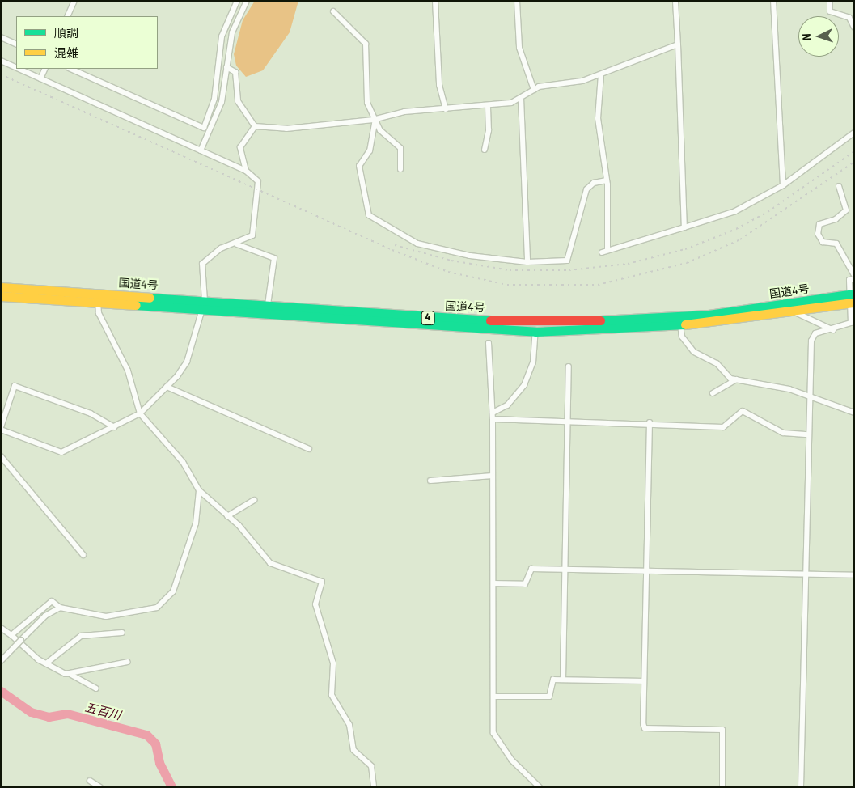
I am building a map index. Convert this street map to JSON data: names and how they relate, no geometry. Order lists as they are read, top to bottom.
{
  "streets": {
    "highway": ["国道4号", "4"]
  },
  "water": ["五百川"],
  "legend": ["順調", "混雑"],
  "north": "left"
}
